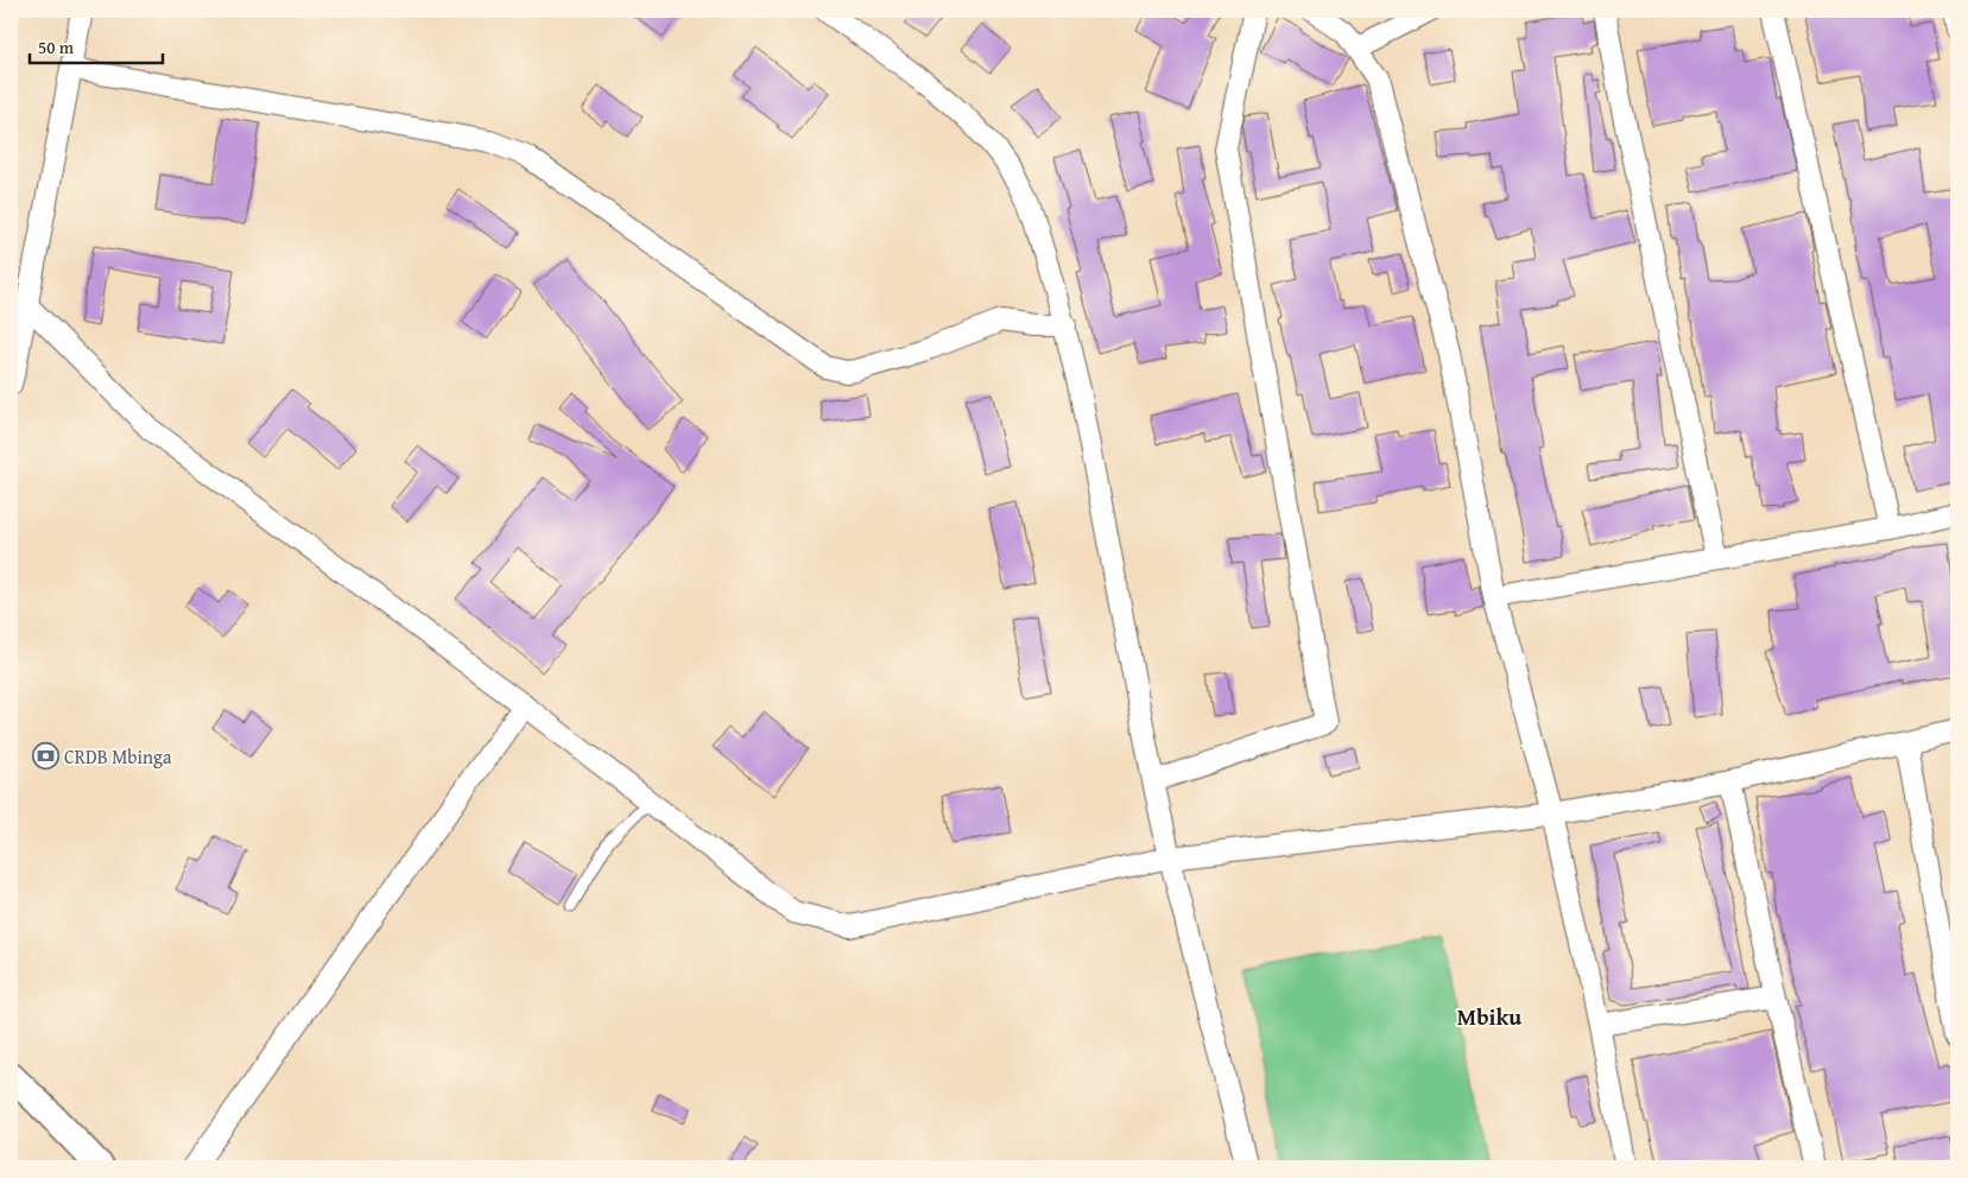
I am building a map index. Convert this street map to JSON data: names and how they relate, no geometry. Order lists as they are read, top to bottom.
{
  "districts": ["Mbiku"],
  "places": {
    "bank": ["CRDB Mbinga"]
  },
  "scale_bar": "50 m"
}
